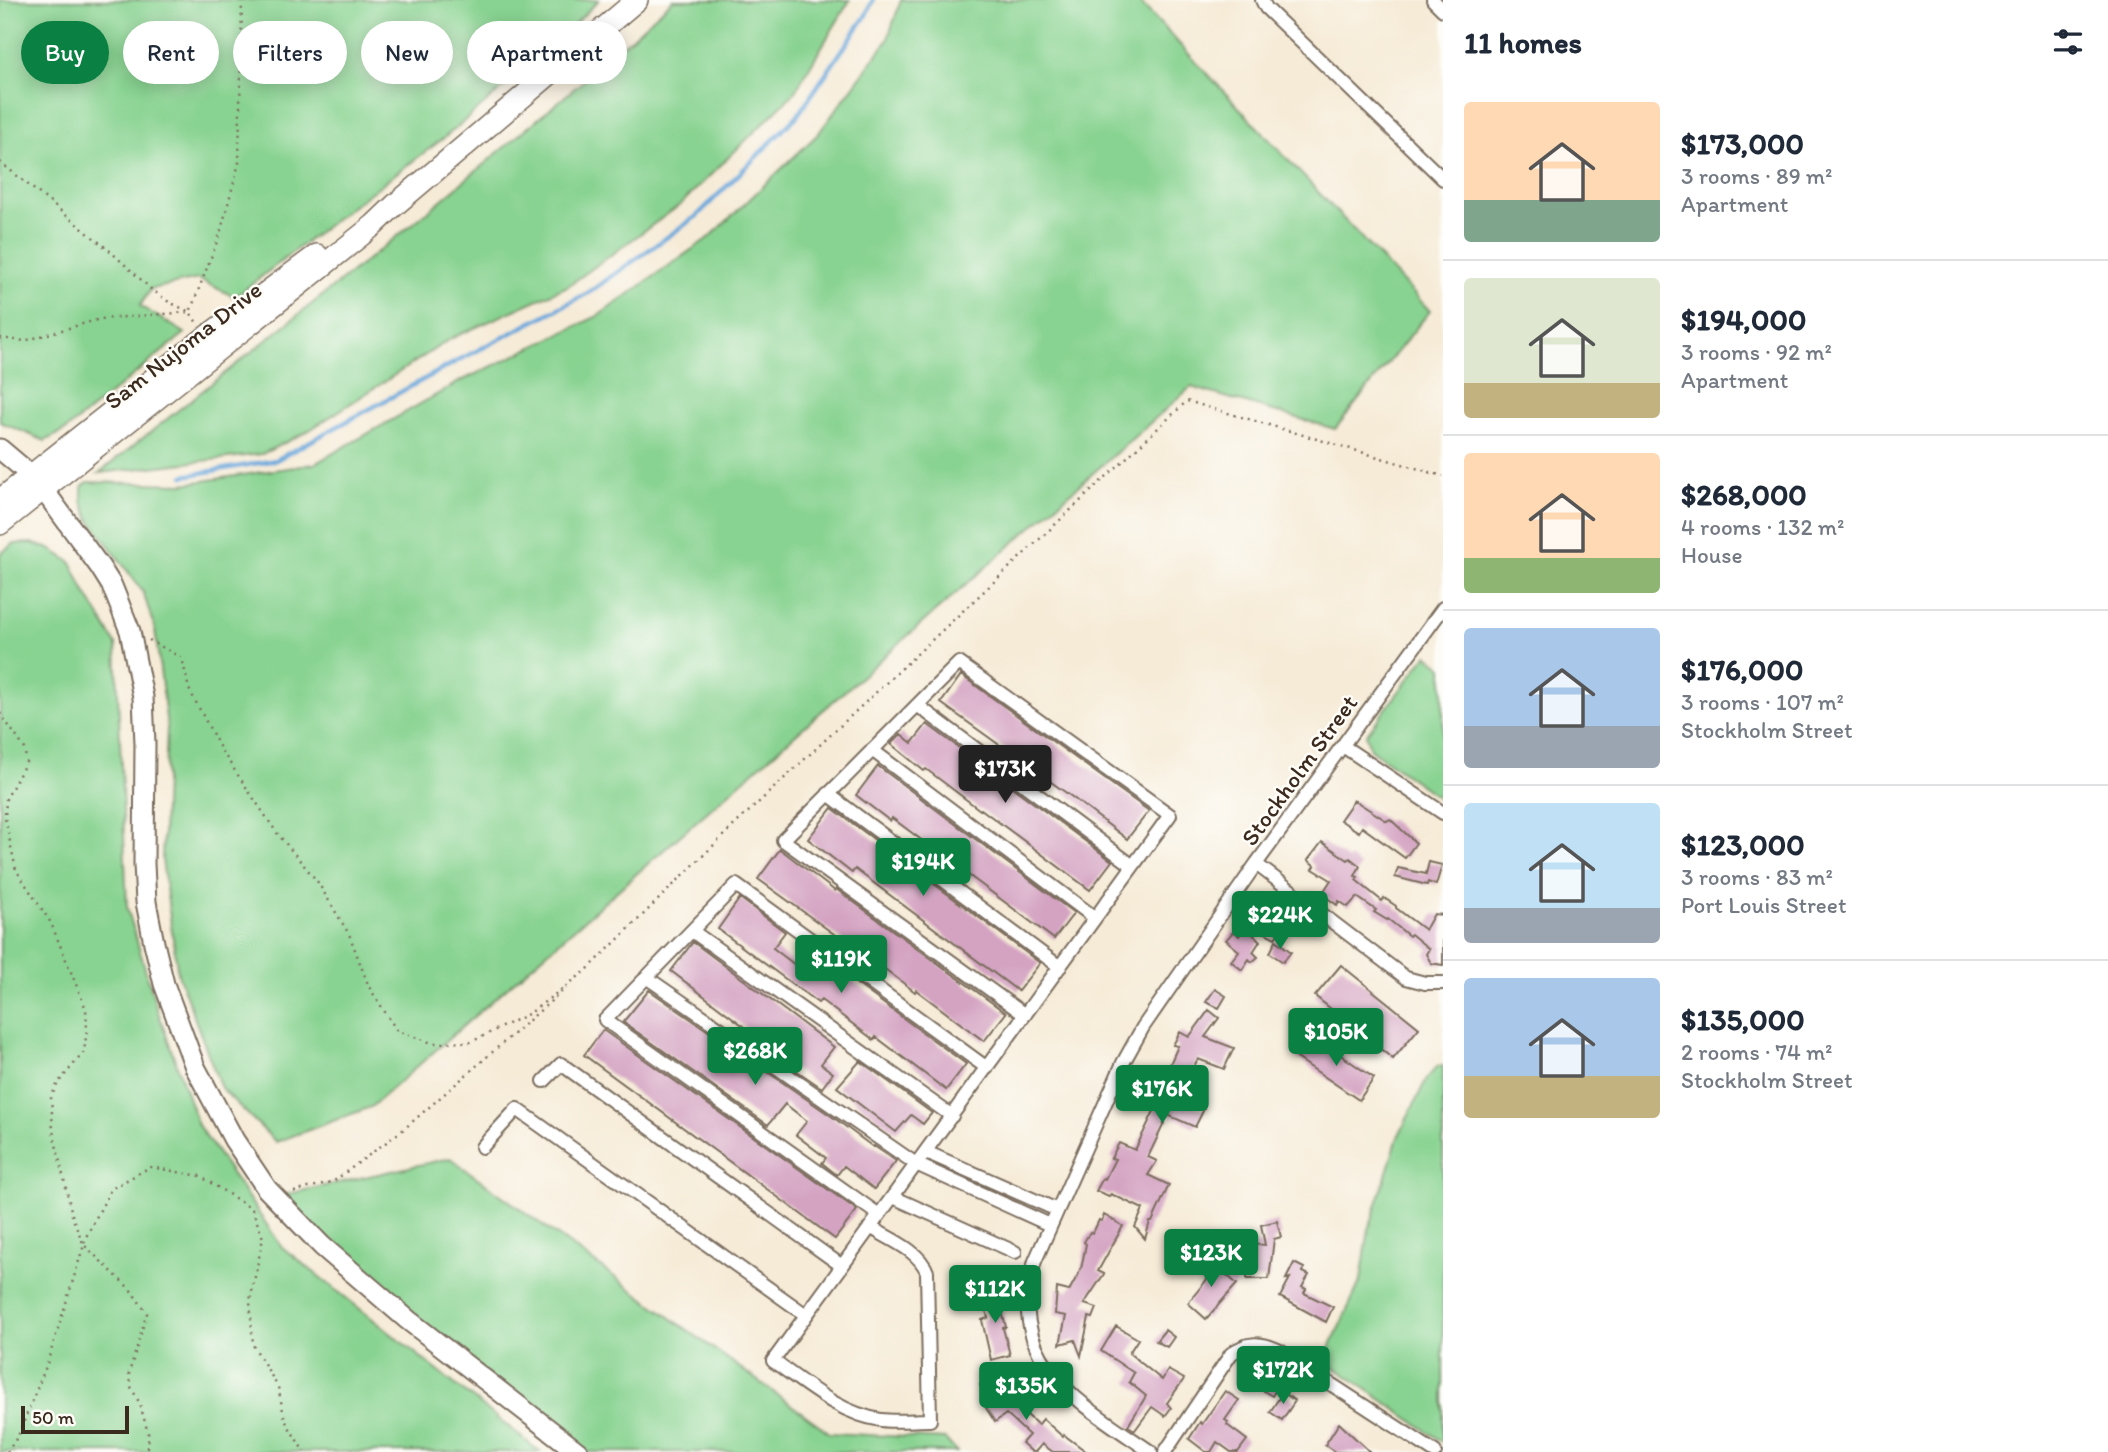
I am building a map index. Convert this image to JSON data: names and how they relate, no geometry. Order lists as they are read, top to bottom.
{
  "streets": {
    "main road": ["Sam Nujoma Drive"],
    "street": ["Stockholm Street"]
  },
  "scale_bar": "50 m",
  "page": {
    "heading": "11 homes",
    "chip": [
      "Buy",
      "Rent",
      "Filters",
      "New",
      "Apartment"
    ],
    "list": [
      {
        "name": "$173,000",
        "note": "3 rooms · 89 m² · Apartment"
      },
      {
        "name": "$194,000",
        "note": "3 rooms · 92 m² · Apartment"
      },
      {
        "name": "$268,000",
        "note": "4 rooms · 132 m² · House"
      },
      {
        "name": "$176,000",
        "note": "3 rooms · 107 m² · Stockholm Street"
      },
      {
        "name": "$123,000",
        "note": "3 rooms · 83 m² · Port Louis Street"
      },
      {
        "name": "$135,000",
        "note": "2 rooms · 74 m² · Stockholm Street"
      }
    ],
    "price": [
      "$173K",
      "$194K",
      "$224K",
      "$119K",
      "$105K",
      "$268K",
      "$176K",
      "$123K",
      "$112K",
      "$172K",
      "$135K"
    ],
    "scale": "50 m"
  }
}
